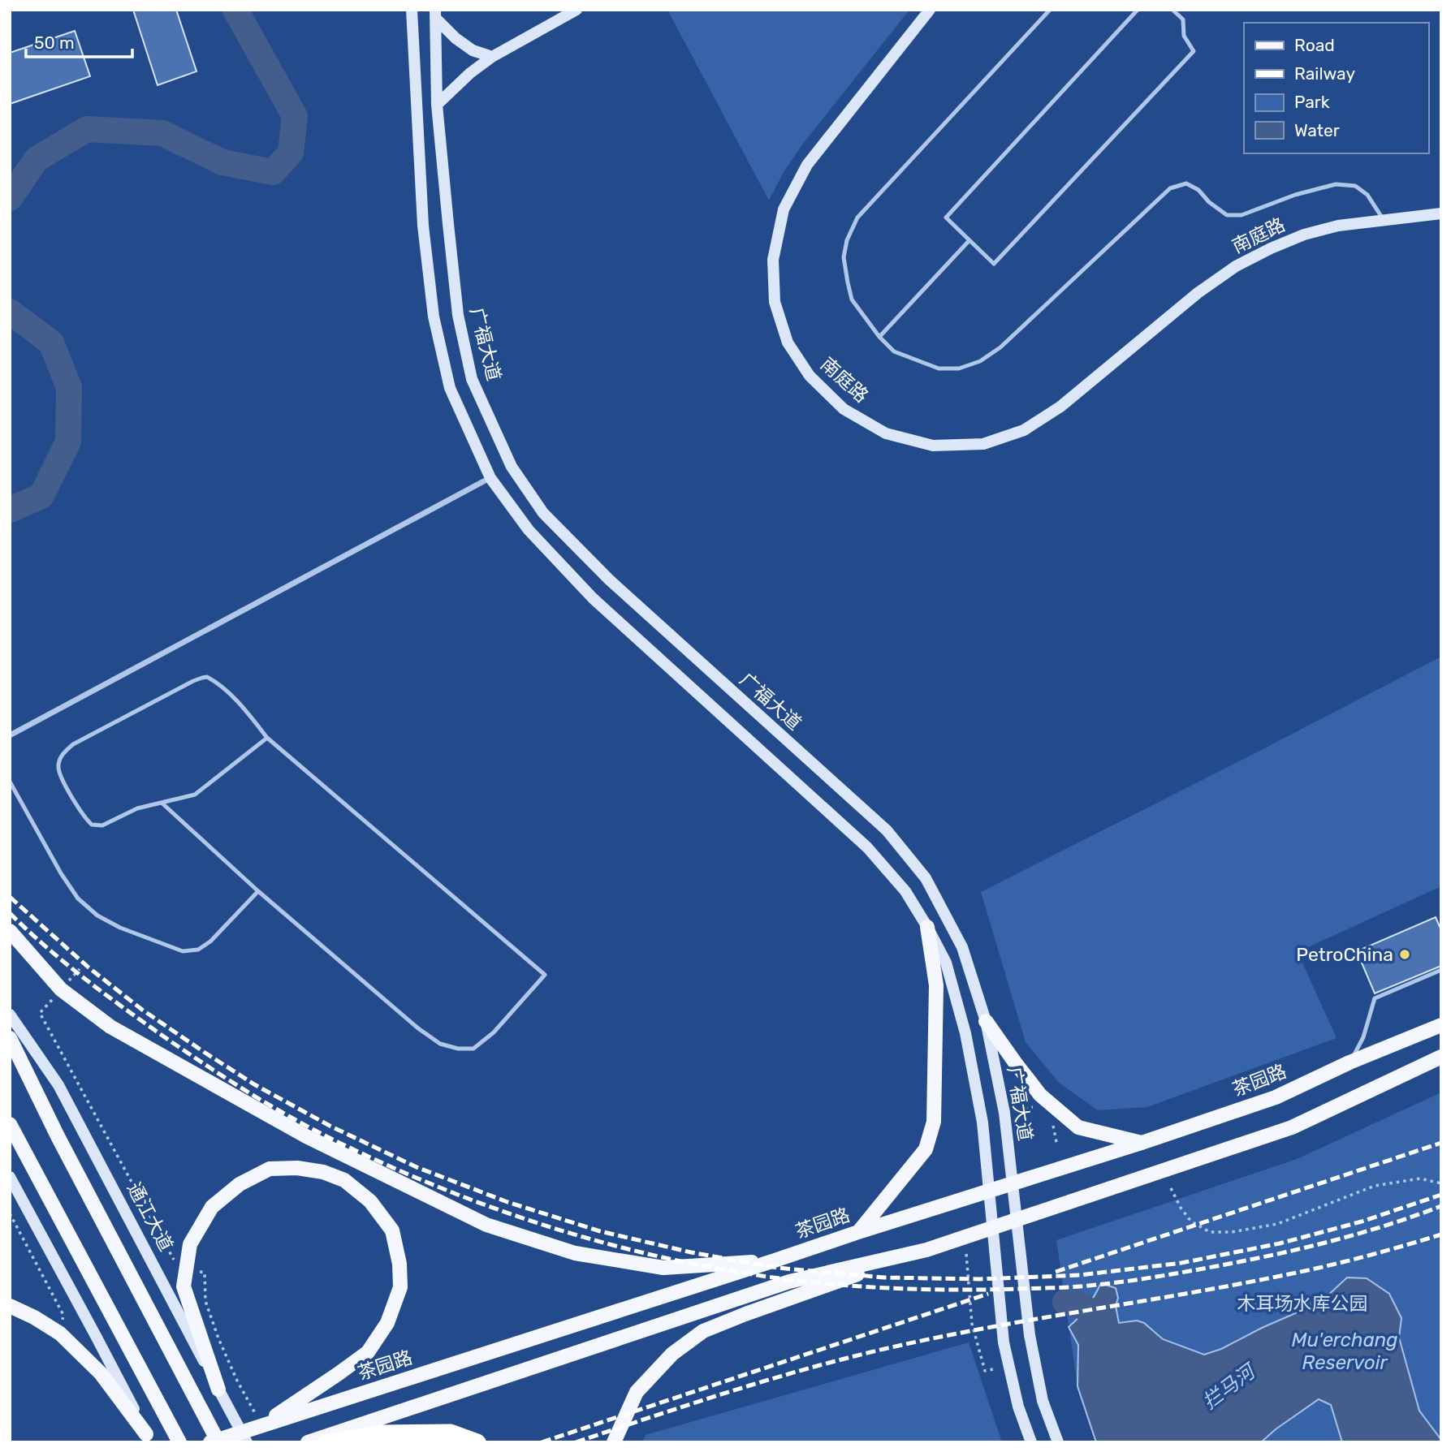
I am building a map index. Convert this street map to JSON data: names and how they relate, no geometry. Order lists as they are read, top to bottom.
{
  "streets": {
    "main road": [
      "南庭路",
      "广福大道",
      "茶园路",
      "通江大道"
    ]
  },
  "water": ["Mu'erchang Reservoir", "拦马河"],
  "parks": ["木耳场水库公园"],
  "places": ["PetroChina"],
  "legend": [
    "Road",
    "Railway",
    "Park",
    "Water"
  ],
  "scale_bar": "50 m"
}
